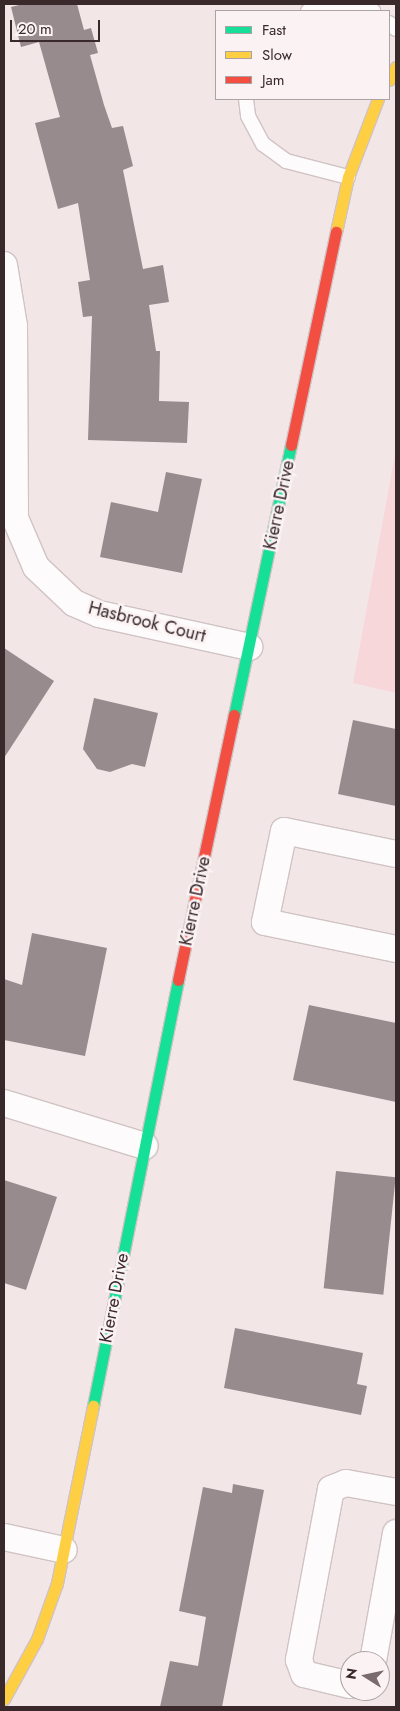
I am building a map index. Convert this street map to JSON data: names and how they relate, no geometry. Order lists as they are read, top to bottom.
{
  "streets": {
    "street": ["Kierre Drive", "Hasbrook Court"]
  },
  "crossings": [
    ["Kierre Drive", "Hasbrook Court"]
  ],
  "legend": ["Fast", "Slow", "Jam"],
  "scale_bar": "20 m",
  "north": "left"
}
